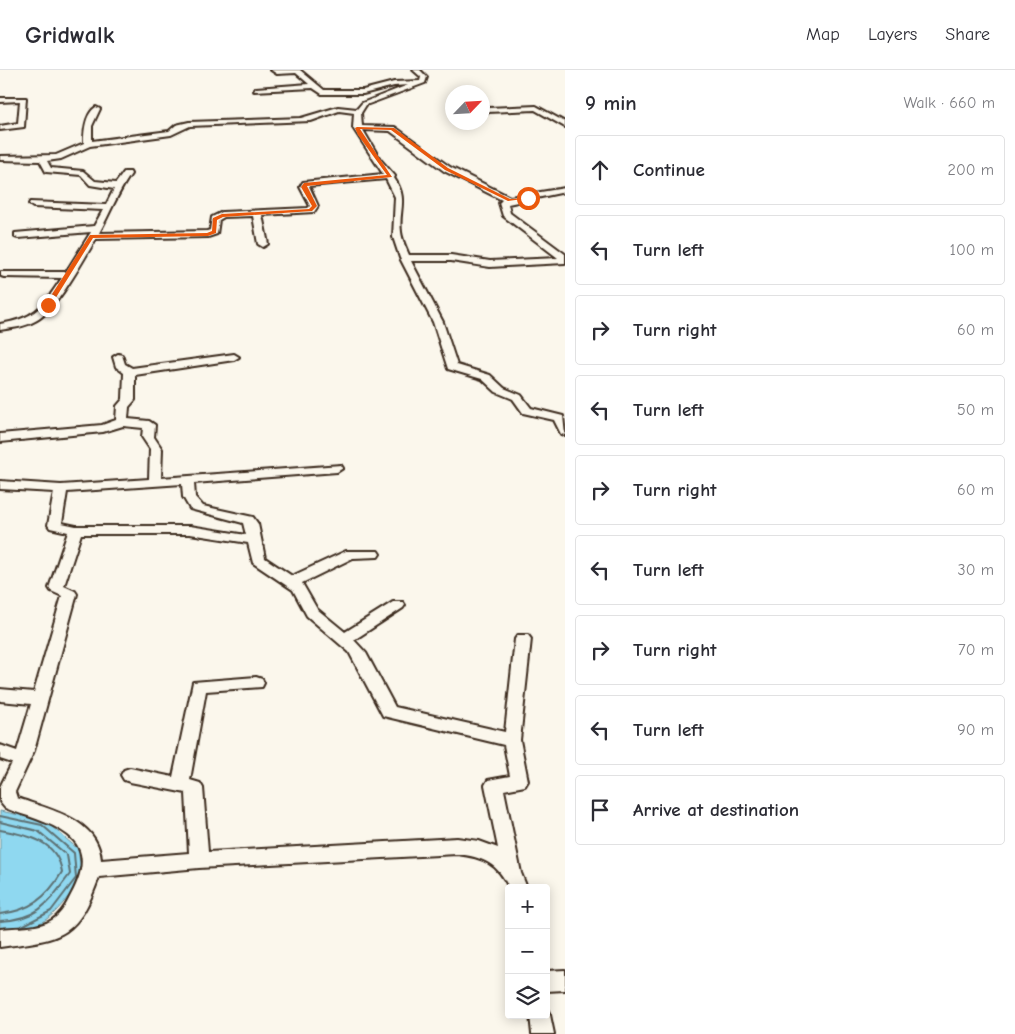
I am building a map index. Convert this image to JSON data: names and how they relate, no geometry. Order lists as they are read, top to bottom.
{
  "north": "top right",
  "page": {
    "header": "Gridwalk",
    "nav": ["Map", "Layers", "Share"],
    "heading": ["9 min", "Walk · 660 m"],
    "list": [
      ["Continue", "200 m"],
      ["Turn left", "100 m"],
      ["Turn right", "60 m"],
      ["Turn left", "50 m"],
      ["Turn right", "60 m"],
      ["Turn left", "30 m"],
      ["Turn right", "70 m"],
      ["Turn left", "90 m"],
      "Arrive at destination"
    ],
    "map_buttons": ["+", "−"]
  }
}
